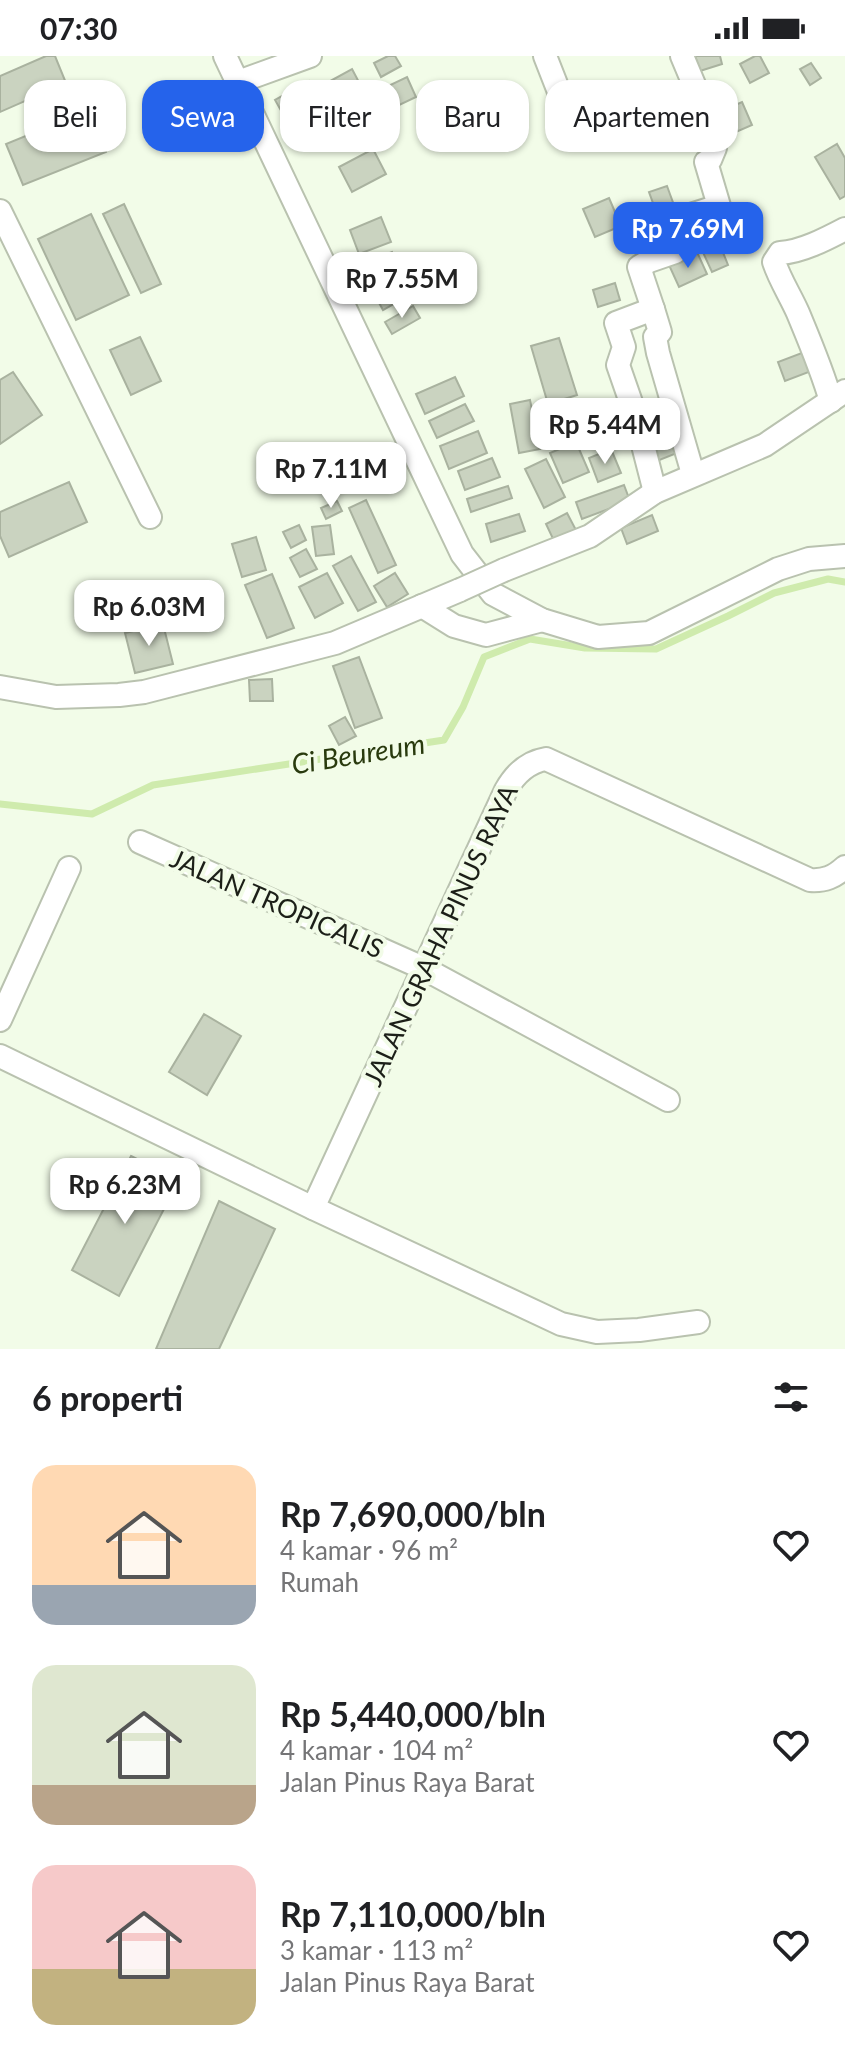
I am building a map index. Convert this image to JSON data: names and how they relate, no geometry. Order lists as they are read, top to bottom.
{
  "streets": {
    "street": ["JALAN TROPICALIS", "JALAN GRAHA PINUS RAYA"]
  },
  "crossings": [
    ["JALAN TROPICALIS", "JALAN GRAHA PINUS RAYA"]
  ],
  "water": ["Ci Beureum"],
  "page": {
    "status": "07:30",
    "chip": [
      "Beli",
      "Sewa",
      "Filter",
      "Baru",
      "Apartemen"
    ],
    "price": [
      "Rp 7.69M",
      "Rp 7.55M",
      "Rp 5.44M",
      "Rp 7.11M",
      "Rp 6.03M",
      "Rp 6.23M"
    ],
    "heading": "6 properti",
    "list": [
      {
        "name": "Rp 7,690,000/bln",
        "note": "4 kamar · 96 m² · Rumah"
      },
      {
        "name": "Rp 5,440,000/bln",
        "note": "4 kamar · 104 m² · Jalan Pinus Raya Barat"
      },
      {
        "name": "Rp 7,110,000/bln",
        "note": "3 kamar · 113 m² · Jalan Pinus Raya Barat"
      }
    ]
  }
}
